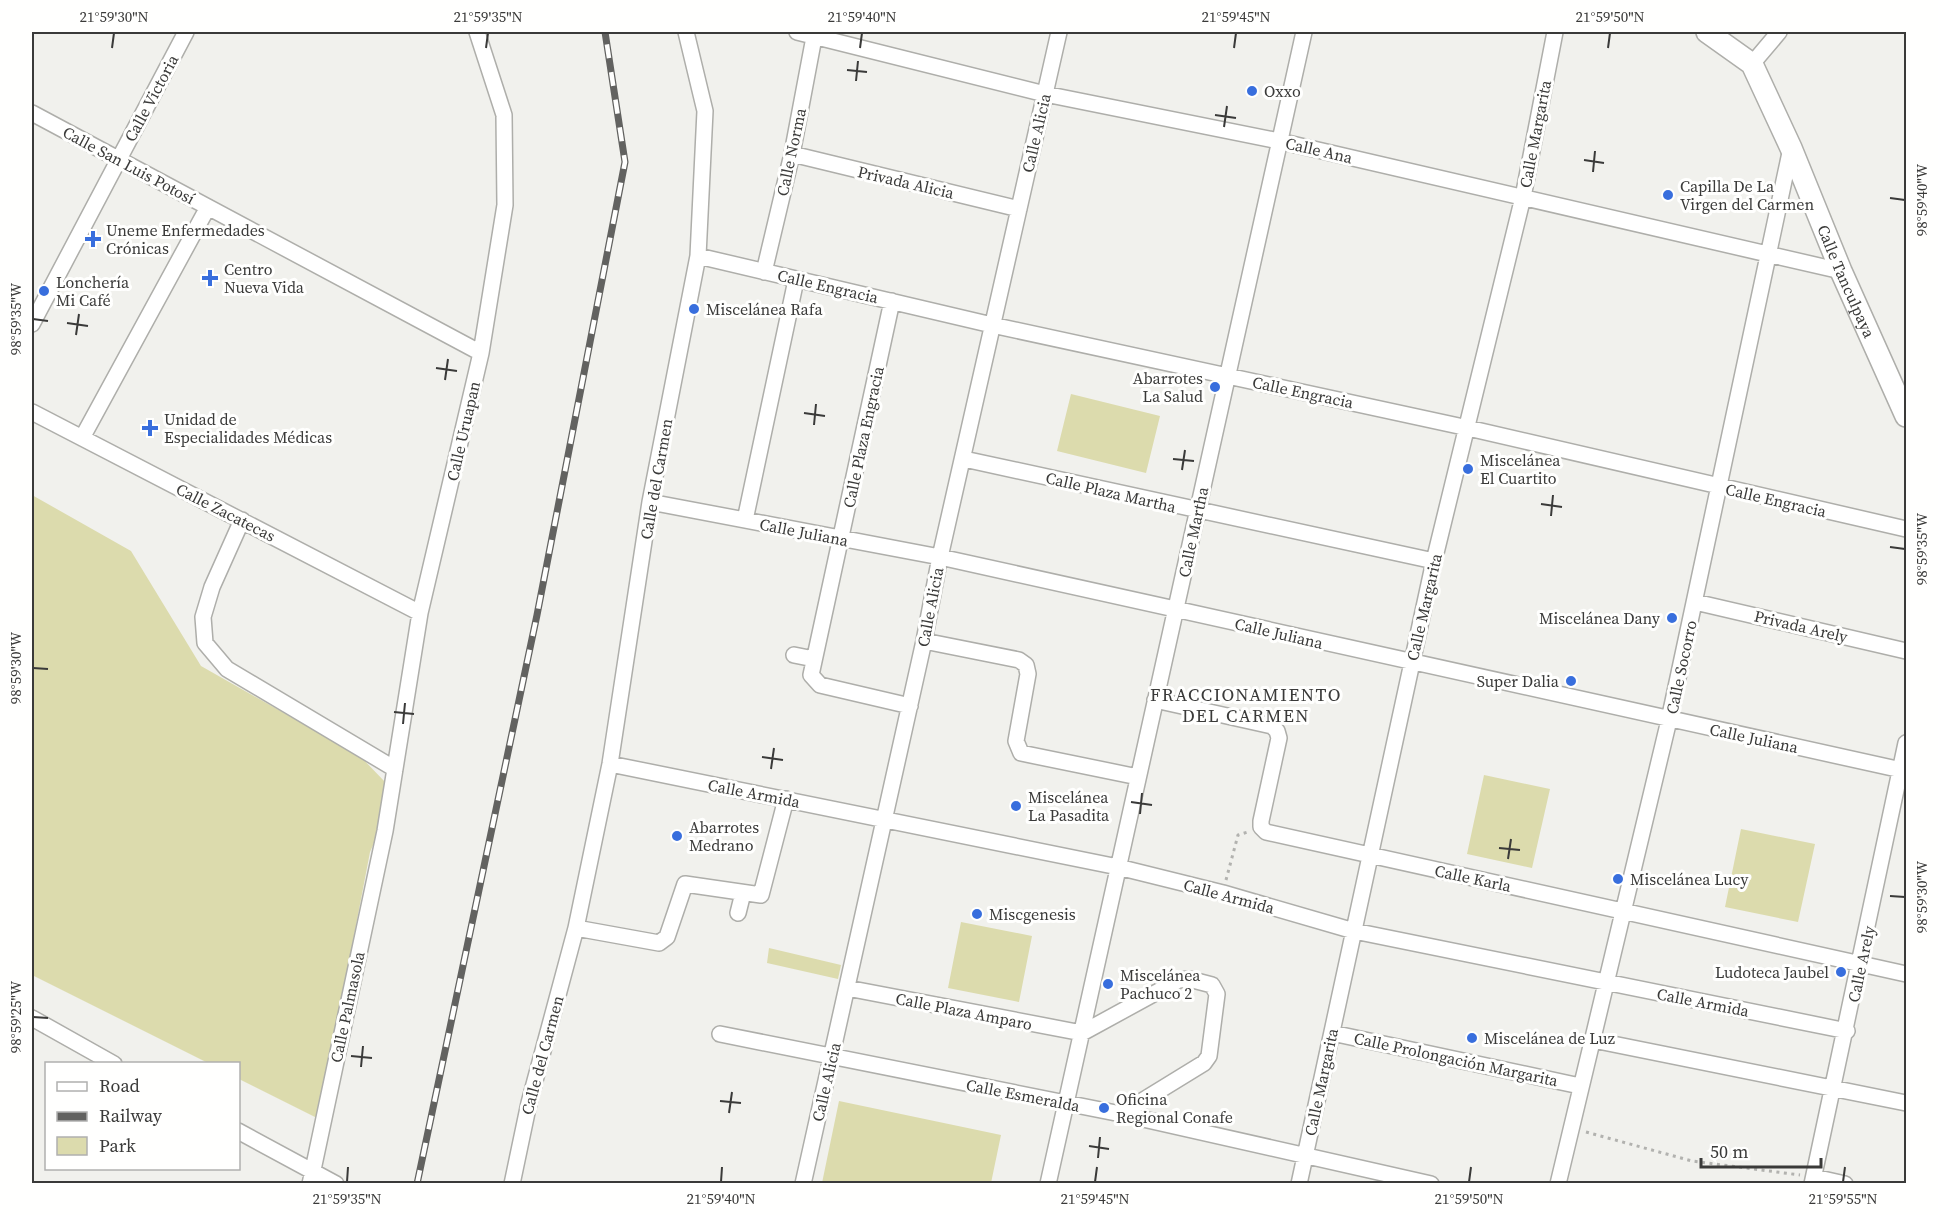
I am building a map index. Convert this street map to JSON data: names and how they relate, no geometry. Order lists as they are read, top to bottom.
{
  "streets": {
    "street": [
      "Calle Victoria",
      "Calle Alicia",
      "Calle Margarita",
      "Calle Ana",
      "Calle Norma",
      "Calle San Luis Potosí",
      "Privada Alicia",
      "Calle Tanculpaya",
      "Calle Engracia",
      "Calle Uruapan",
      "Calle Plaza Engracia",
      "Calle del Carmen",
      "Calle Plaza Martha",
      "Calle Zacatecas",
      "Calle Juliana",
      "Calle Martha",
      "Privada Arely",
      "Calle Socorro",
      "Calle Armida",
      "Calle Karla",
      "Calle Arely",
      "Calle Palmasola",
      "Calle Plaza Amparo",
      "Calle Prolongación Margarita",
      "Calle Esmeralda"
    ]
  },
  "crossings": [
    ["Calle Victoria", "Calle San Luis Potosí"],
    ["Calle Alicia", "Calle Ana"],
    ["Calle Alicia", "Privada Alicia"],
    ["Calle Alicia", "Calle Engracia"],
    ["Calle Alicia", "Calle Plaza Engracia"],
    ["Calle Alicia", "Calle Plaza Martha"],
    ["Calle Alicia", "Calle Juliana"],
    ["Calle Alicia", "Calle Armida"],
    ["Calle Alicia", "Calle Plaza Amparo"],
    ["Calle Alicia", "Calle Esmeralda"],
    ["Calle Margarita", "Calle Ana"],
    ["Calle Margarita", "Calle Engracia"],
    ["Calle Margarita", "Calle Plaza Martha"],
    ["Calle Margarita", "Calle Juliana"],
    ["Calle Margarita", "Calle Armida"],
    ["Calle Margarita", "Calle Karla"],
    ["Calle Margarita", "Calle Prolongación Margarita"],
    ["Calle Margarita", "Calle Esmeralda"],
    ["Calle Ana", "Calle Norma"],
    ["Calle Ana", "Calle Tanculpaya"],
    ["Calle Ana", "Calle Martha"],
    ["Calle Ana", "Calle Socorro"],
    ["Calle Norma", "Privada Alicia"],
    ["Calle Norma", "Calle Engracia"],
    ["Calle San Luis Potosí", "Calle Uruapan"],
    ["Calle Tanculpaya", "Calle Socorro"],
    ["Calle Engracia", "Calle Plaza Engracia"],
    ["Calle Engracia", "Calle del Carmen"],
    ["Calle Engracia", "Calle Martha"],
    ["Calle Engracia", "Calle Socorro"],
    ["Calle Uruapan", "Calle Zacatecas"],
    ["Calle Uruapan", "Calle Palmasola"],
    ["Calle Plaza Engracia", "Calle Juliana"],
    ["Calle del Carmen", "Calle Juliana"],
    ["Calle del Carmen", "Calle Armida"],
    ["Calle Plaza Martha", "Calle Martha"],
    ["Calle Juliana", "Calle Martha"],
    ["Calle Juliana", "Calle Socorro"],
    ["Calle Juliana", "Calle Arely"],
    ["Calle Martha", "Calle Armida"],
    ["Calle Martha", "Calle Plaza Amparo"],
    ["Calle Martha", "Calle Esmeralda"],
    ["Privada Arely", "Calle Socorro"],
    ["Calle Socorro", "Calle Armida"],
    ["Calle Socorro", "Calle Karla"],
    ["Calle Socorro", "Calle Prolongación Margarita"],
    ["Calle Armida", "Calle Arely"],
    ["Calle Karla", "Calle Arely"]
  ],
  "districts": ["FRACCIONAMIENTO DEL CARMEN"],
  "places": {
    "other": [
      "Oxxo",
      "Capilla De La Virgen del Carmen",
      "Lonchería Mi Café",
      "Miscelánea Rafa",
      "Abarrotes La Salud",
      "Miscelánea El Cuartito",
      "Miscelánea Dany",
      "Super Dalia",
      "Miscelánea La Pasadita",
      "Abarrotes Medrano",
      "Miscelánea Lucy",
      "Miscgenesis",
      "Ludoteca Jaubel",
      "Miscelánea Pachuco 2",
      "Miscelánea de Luz",
      "Oficina Regional Conafe"
    ],
    "health": ["Uneme Enfermedades Crónicas", "Centro Nueva Vida", "Unidad de Especialidades Médicas"]
  },
  "legend": ["Road", "Railway", "Park"],
  "scale_bar": "50 m",
  "coordinates": [
    "21°59'30\"N",
    "21°59'35\"N",
    "21°59'40\"N",
    "21°59'45\"N",
    "21°59'50\"N",
    "98°59'40\"W",
    "98°59'35\"W",
    "98°59'30\"W",
    "98°59'25\"W",
    "21°59'55\"N"
  ]
}
